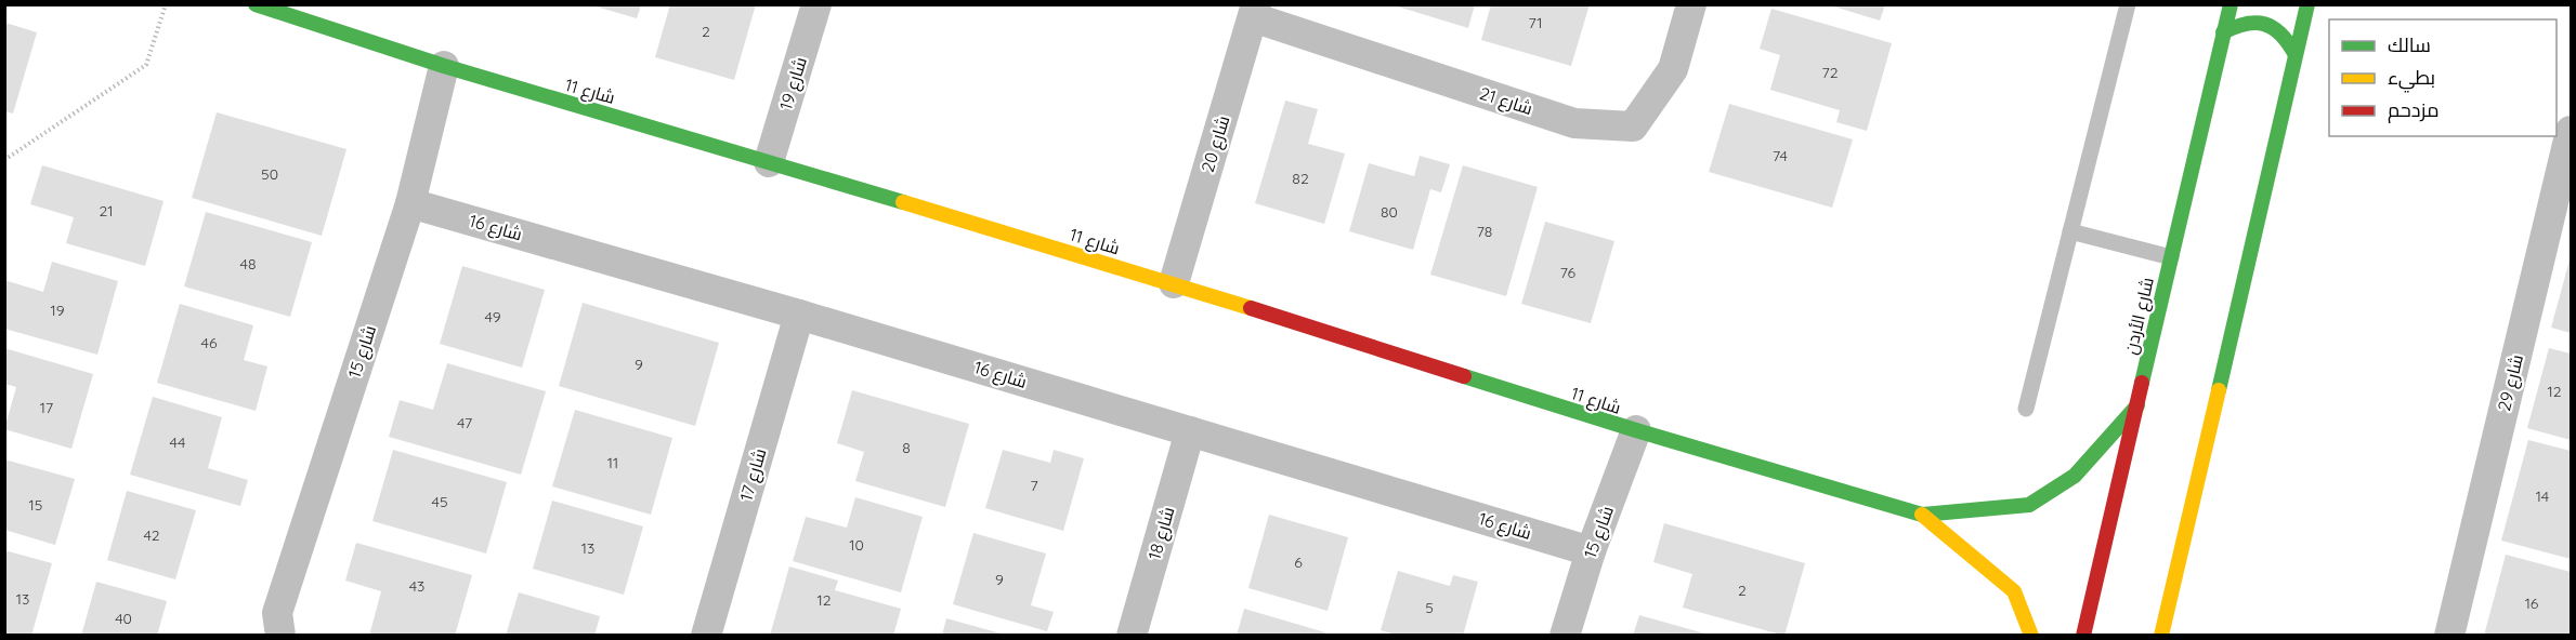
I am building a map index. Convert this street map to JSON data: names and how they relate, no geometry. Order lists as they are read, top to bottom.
{
  "streets": {
    "street": [
      "شارع 19",
      "شارع 11",
      "شارع 21",
      "شارع 20",
      "شارع 16",
      "شارع الأردن",
      "شارع 15",
      "شارع 29",
      "شارع 17",
      "شارع 18"
    ]
  },
  "crossings": [
    ["شارع 19", "شارع 11"],
    ["شارع 11", "شارع 20"],
    ["شارع 11", "شارع الأردن"],
    ["شارع 11", "شارع 15"],
    ["شارع 21", "شارع 20"],
    ["شارع 16", "شارع 15"],
    ["شارع 16", "شارع 17"],
    ["شارع 16", "شارع 18"]
  ],
  "house_numbers": [
    "71",
    "2",
    "72",
    "74",
    "50",
    "82",
    "21",
    "80",
    "78",
    "48",
    "76",
    "19",
    "49",
    "46",
    "9",
    "12",
    "17",
    "47",
    "44",
    "8",
    "11",
    "7",
    "14",
    "45",
    "15",
    "42",
    "10",
    "13",
    "6",
    "9",
    "43",
    "2",
    "13",
    "12",
    "16",
    "5",
    "40"
  ],
  "legend": ["سالك", "بطيء", "مزدحم"]
}
